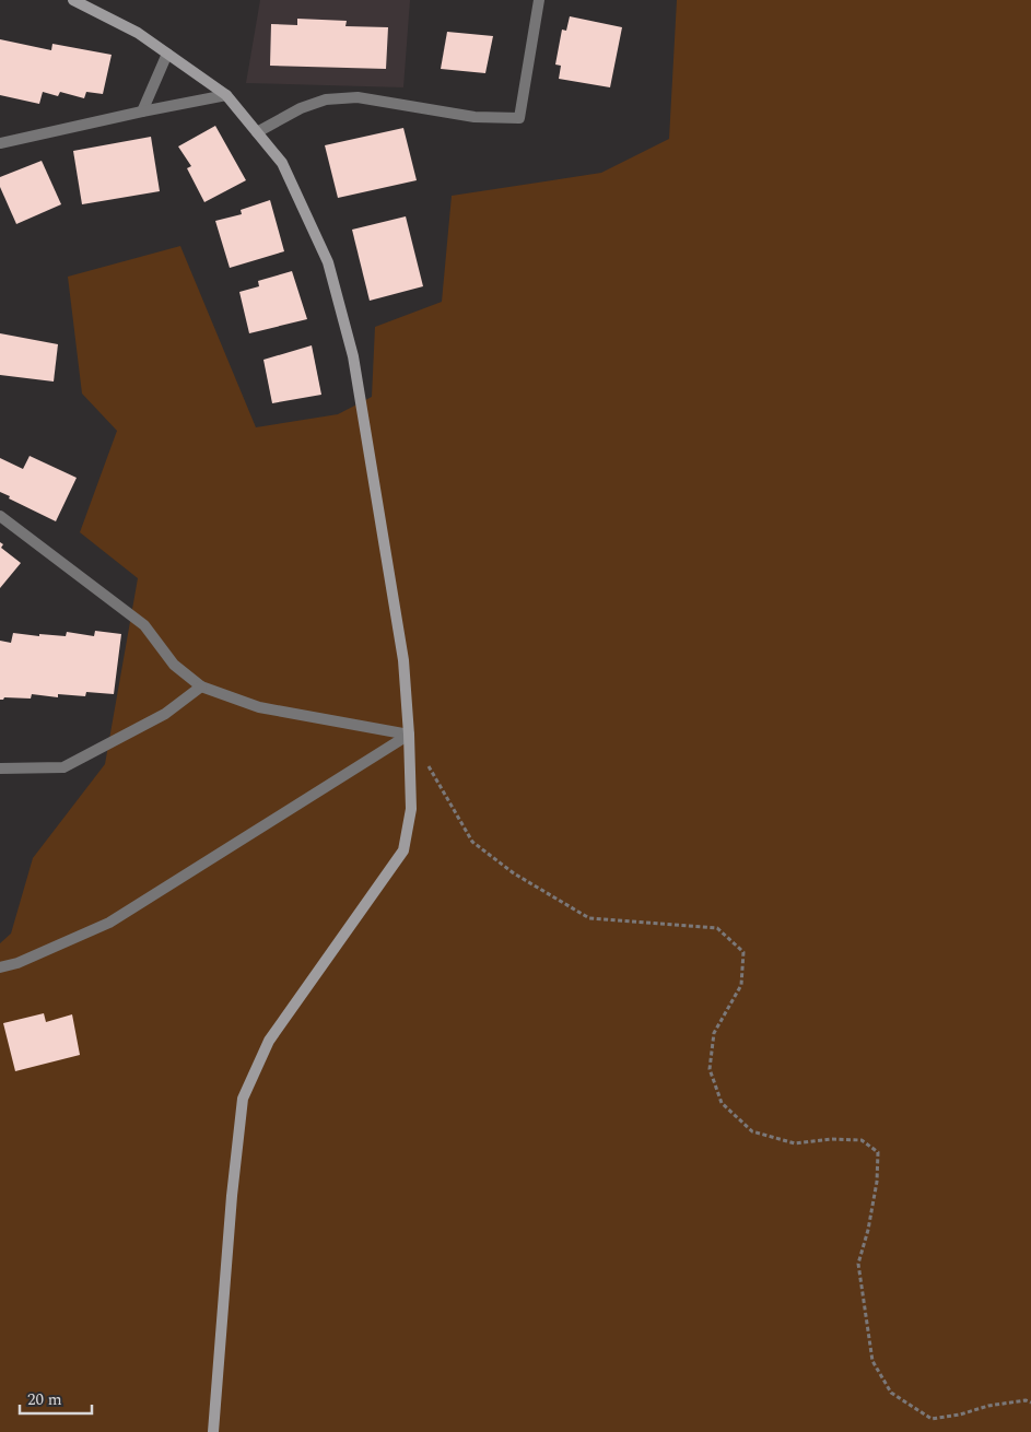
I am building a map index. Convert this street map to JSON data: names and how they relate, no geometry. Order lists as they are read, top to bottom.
{
  "scale_bar": "20 m"
}
